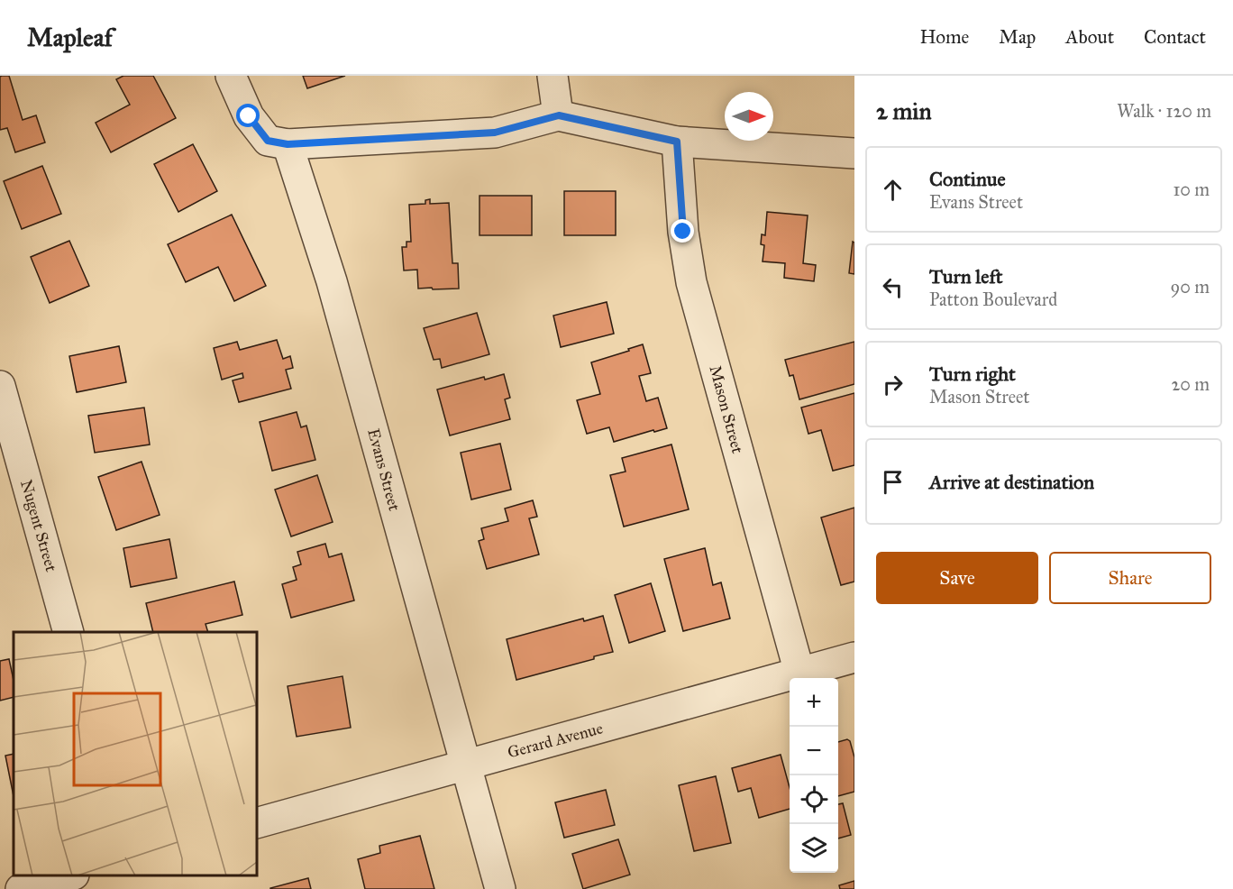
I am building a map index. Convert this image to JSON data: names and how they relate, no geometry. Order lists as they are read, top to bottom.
{
  "streets": {
    "street": [
      "Mason Street",
      "Evans Street",
      "Nugent Street",
      "Gerard Avenue"
    ]
  },
  "crossings": [
    ["Mason Street", "Gerard Avenue"],
    ["Evans Street", "Gerard Avenue"]
  ],
  "north": "right",
  "page": {
    "header": "Mapleaf",
    "nav": [
      "Home",
      "Map",
      "About",
      "Contact"
    ],
    "heading": ["2 min", "Walk · 120 m"],
    "list": [
      ["Continue", "Evans Street", "10 m"],
      ["Turn left", "Patton Boulevard", "90 m"],
      ["Turn right", "Mason Street", "20 m"],
      "Arrive at destination"
    ],
    "buttons": ["Save", "Share"],
    "map_buttons": ["+", "−"]
  }
}
